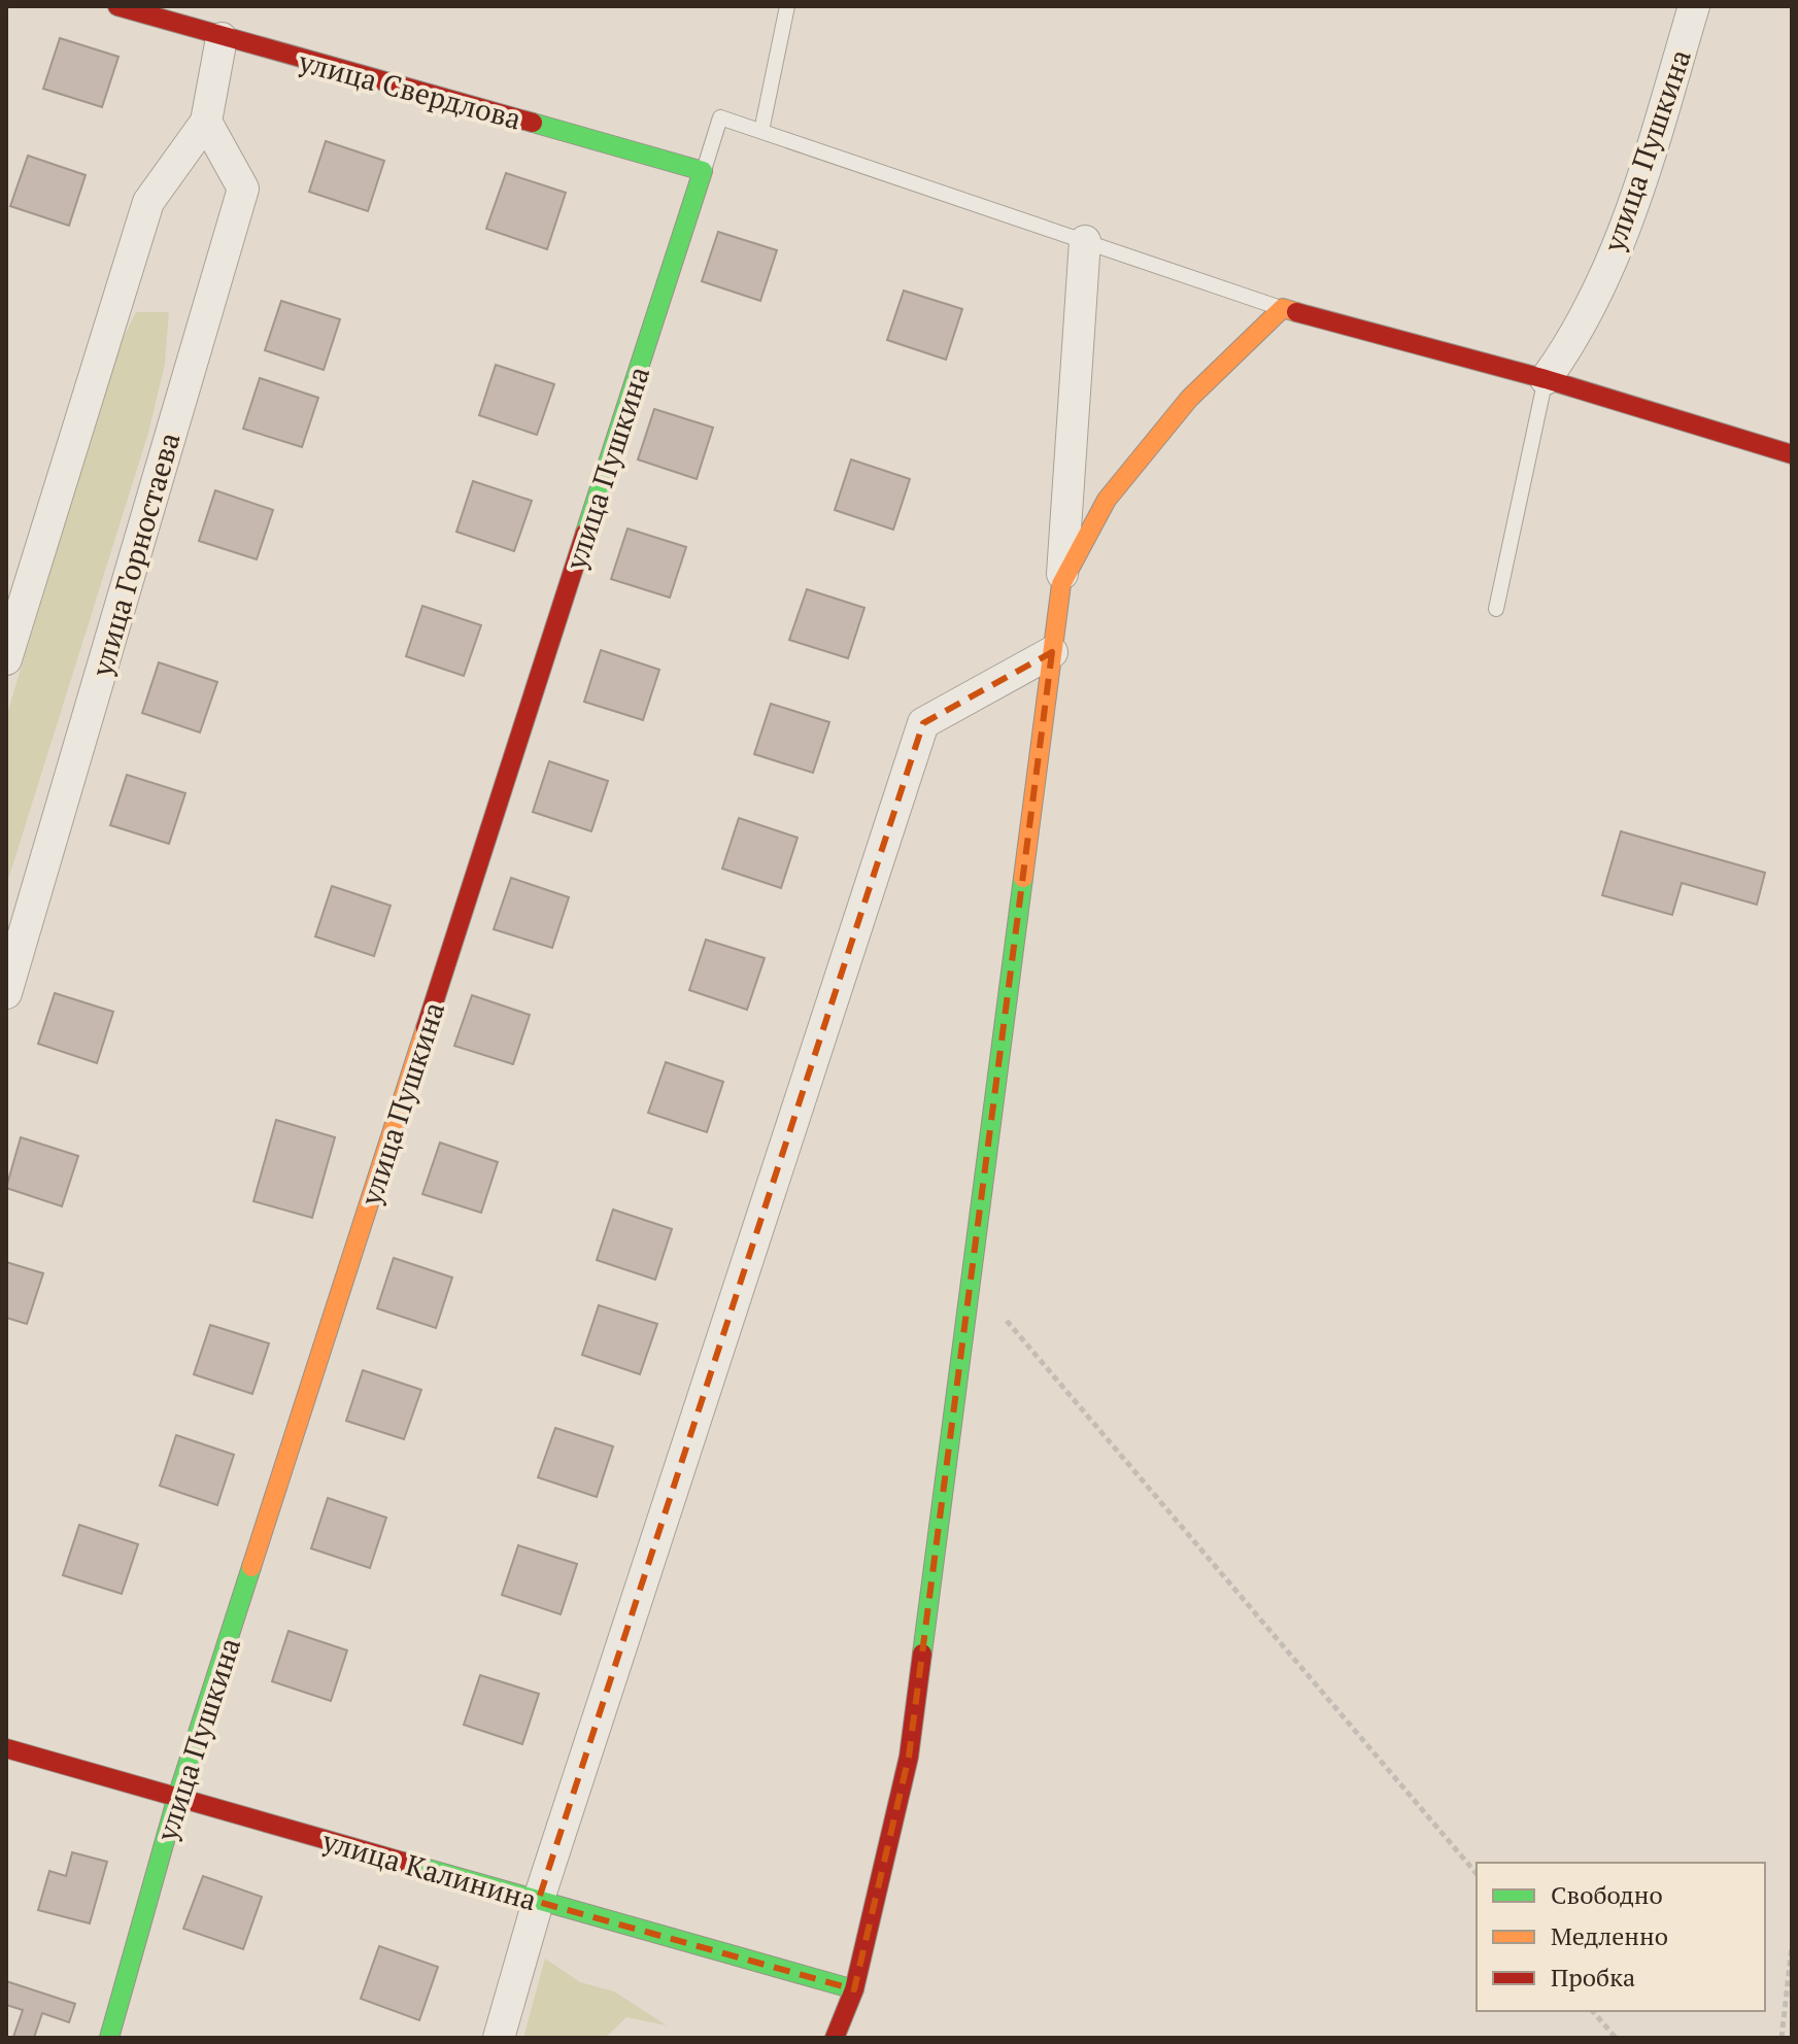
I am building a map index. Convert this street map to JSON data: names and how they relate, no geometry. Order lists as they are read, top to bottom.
{
  "streets": {
    "main road": ["улица Свердлова", "улица Пушкина", "улица Калинина"],
    "street": ["улица Горностаева"]
  },
  "crossings": [
    ["улица Свердлова", "улица Пушкина"],
    ["улица Пушкина", "улица Калинина"]
  ],
  "legend": ["Свободно", "Медленно", "Пробка"]
}
